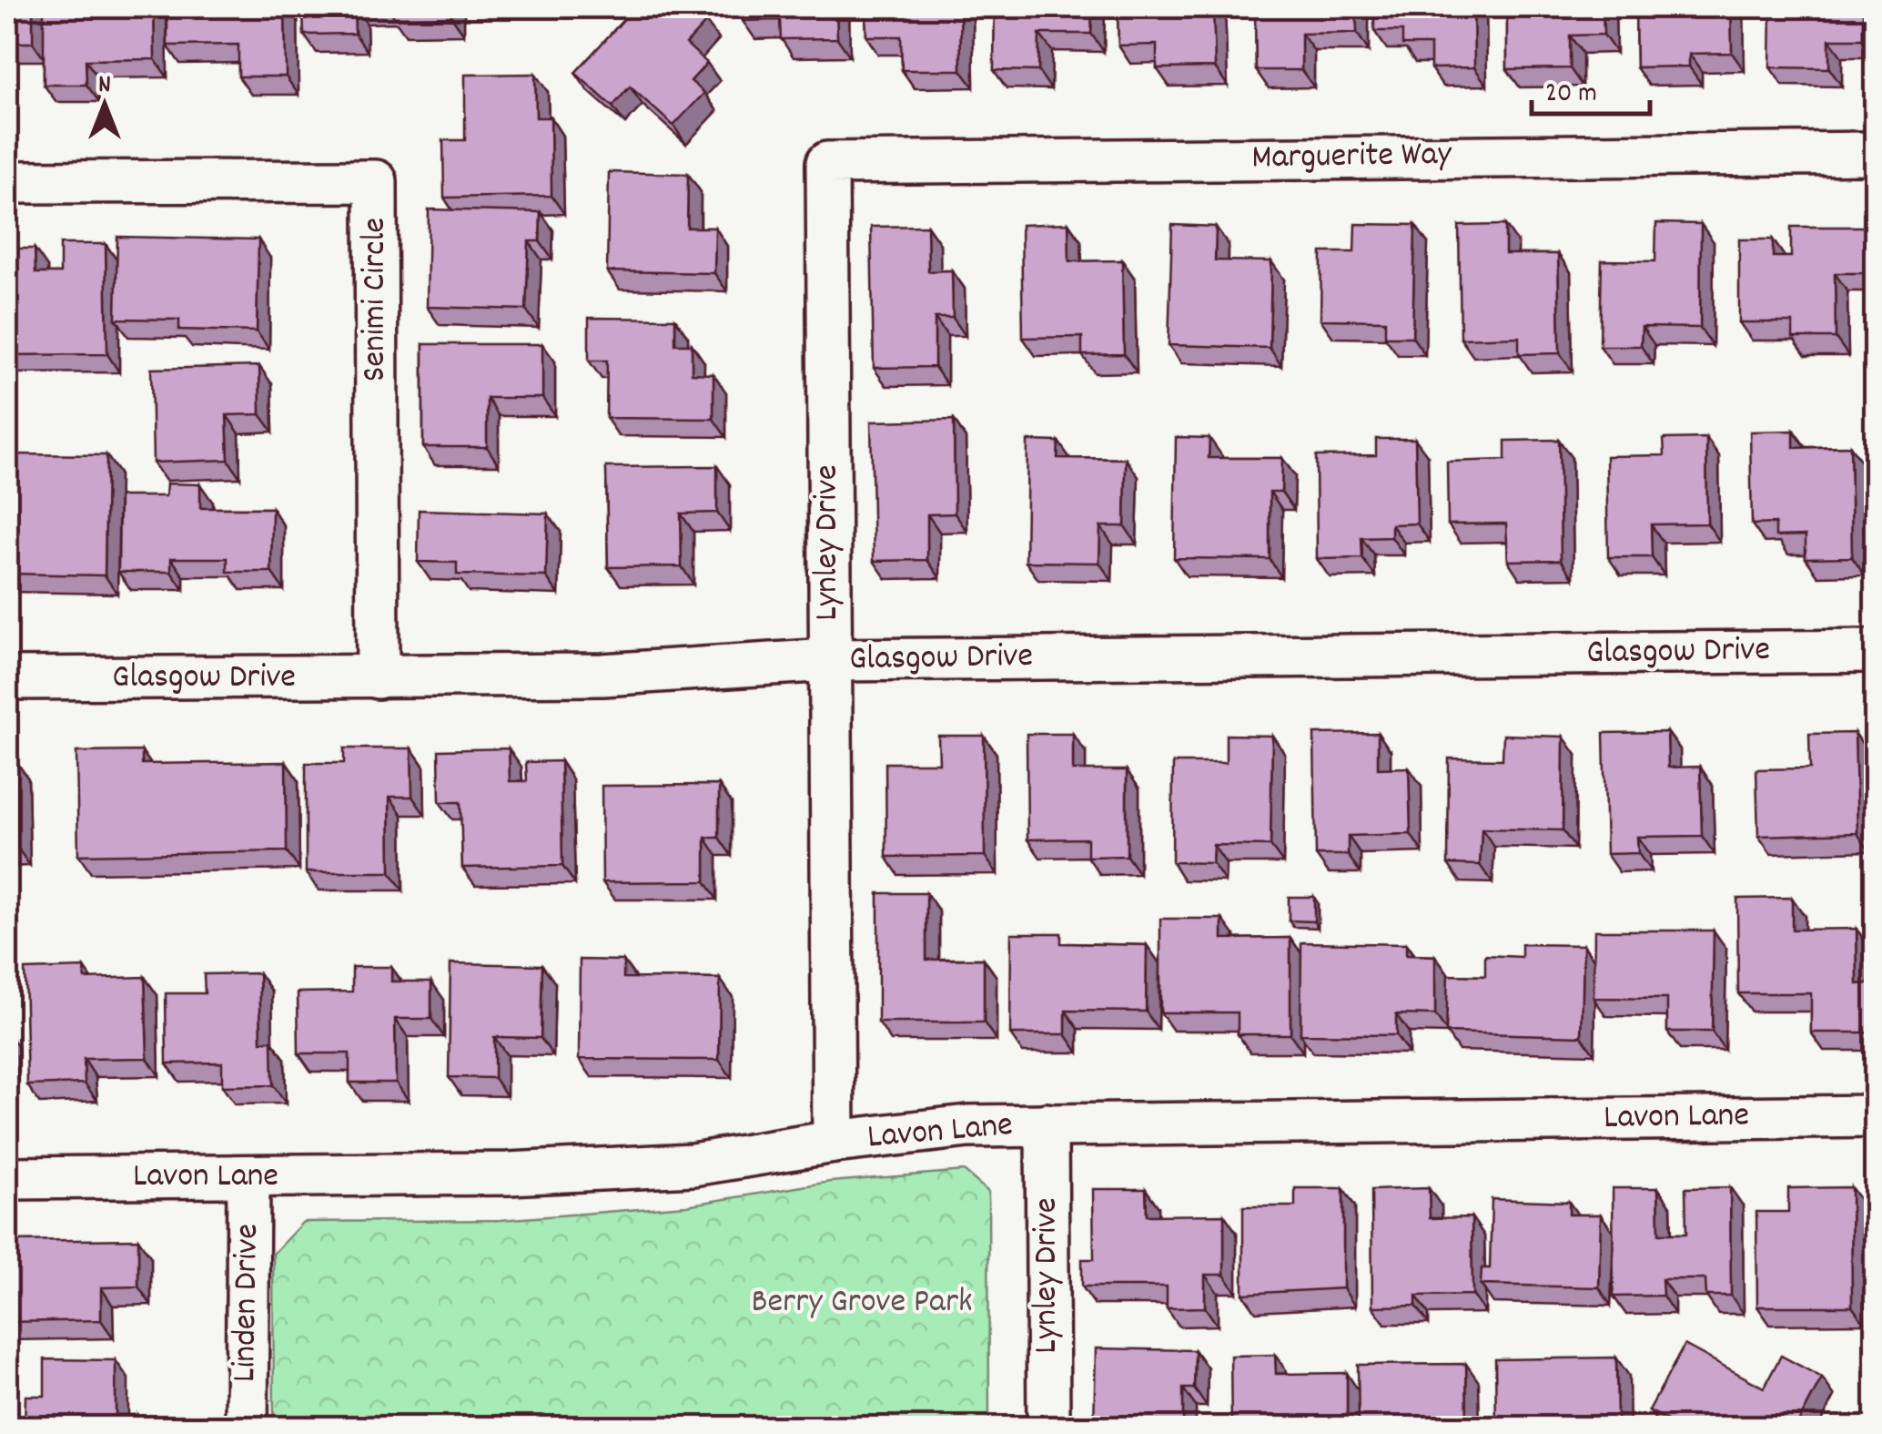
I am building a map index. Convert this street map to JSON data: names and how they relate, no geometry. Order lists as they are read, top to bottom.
{
  "streets": {
    "street": [
      "Marguerite Way",
      "Senimi Circle",
      "Lynley Drive",
      "Glasgow Drive",
      "Lavon Lane",
      "Linden Drive"
    ]
  },
  "crossings": [
    ["Marguerite Way", "Lynley Drive"],
    ["Senimi Circle", "Glasgow Drive"],
    ["Lynley Drive", "Glasgow Drive"],
    ["Lynley Drive", "Lavon Lane"],
    ["Lavon Lane", "Linden Drive"]
  ],
  "parks": ["Berry Grove Park"],
  "scale_bar": "20 m",
  "north": "top"
}
